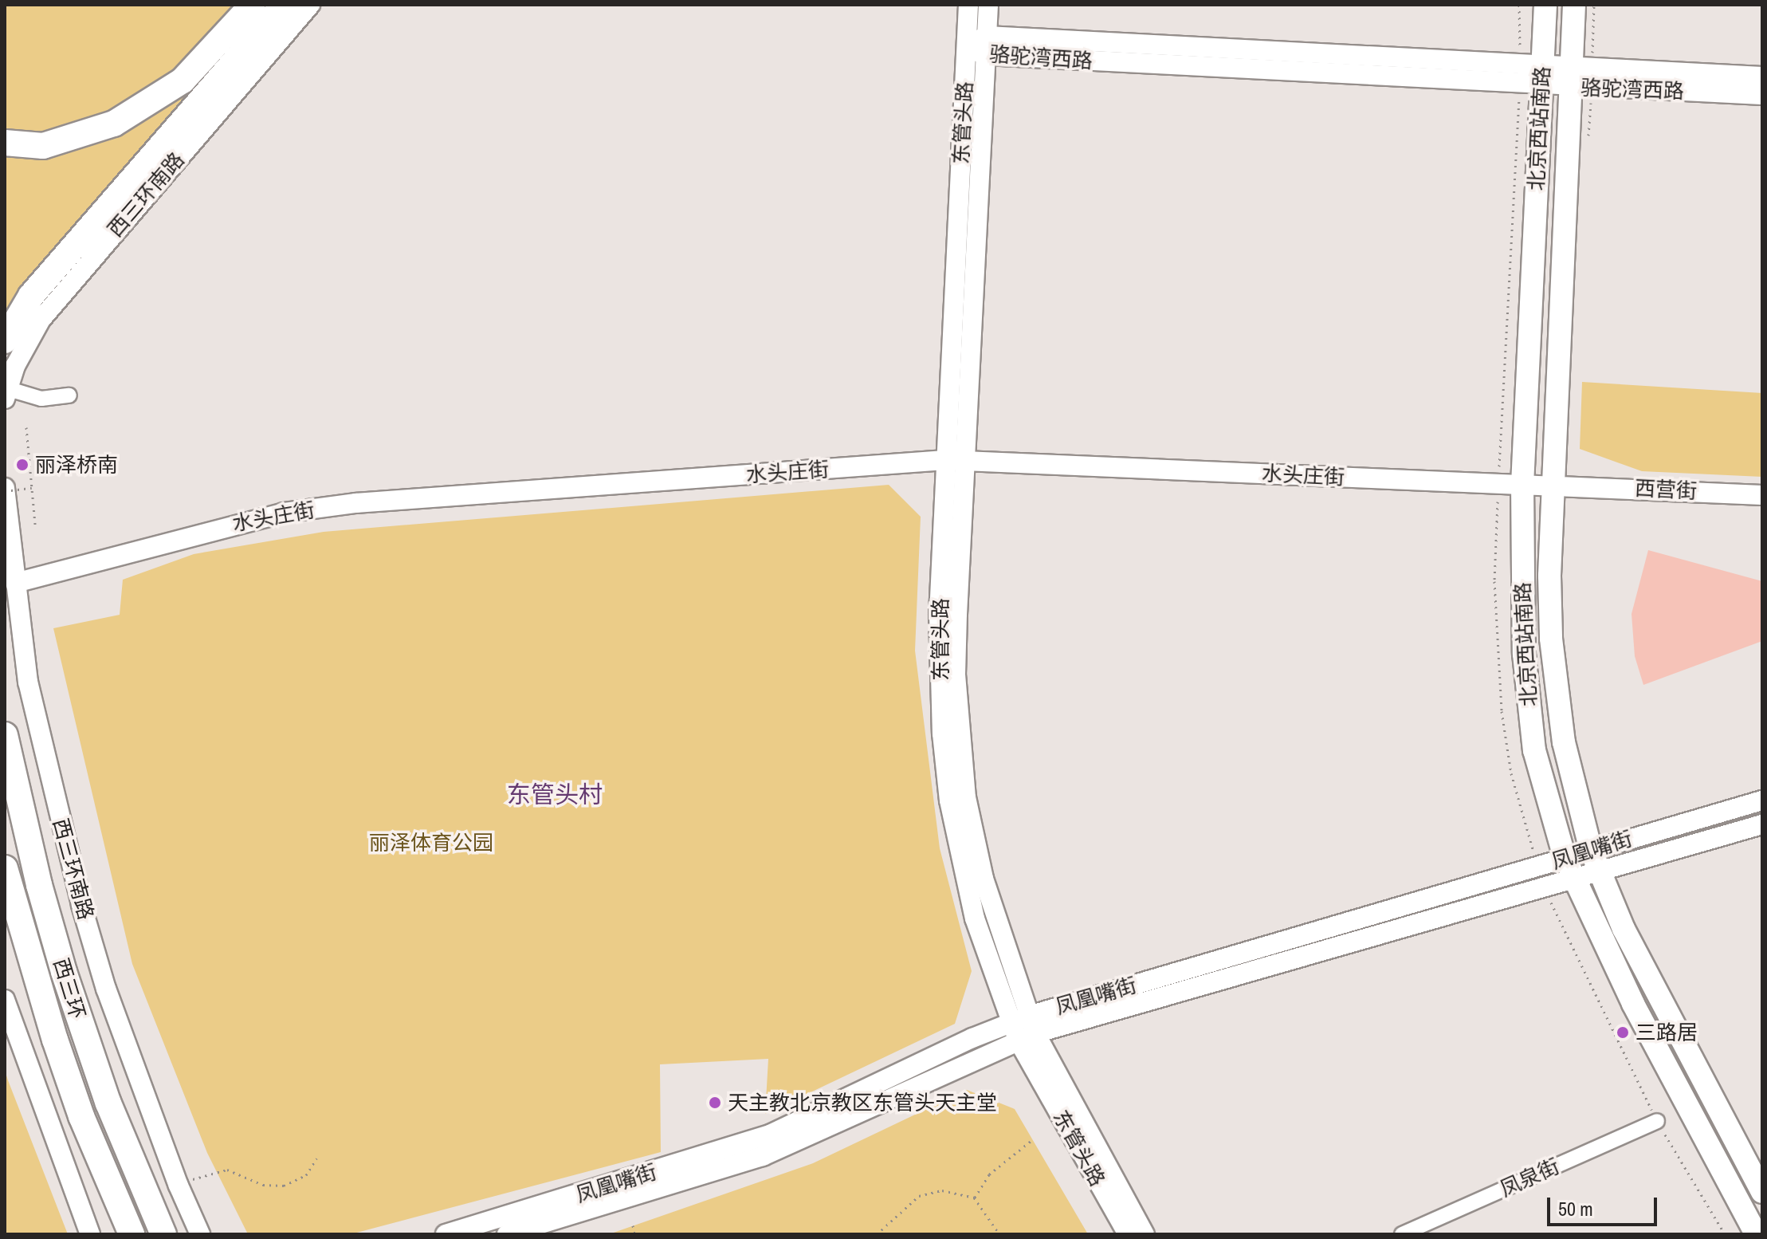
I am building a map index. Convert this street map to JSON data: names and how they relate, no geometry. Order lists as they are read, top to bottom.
{
  "streets": {
    "highway": ["西三环"],
    "main road": ["北京西站南路"],
    "street": [
      "骆驼湾西路",
      "东管头路",
      "西三环南路",
      "水头庄街",
      "西营街",
      "凤凰嘴街",
      "凤泉街"
    ]
  },
  "crossings": [
    ["骆驼湾西路", "东管头路"],
    ["骆驼湾西路", "北京西站南路"],
    ["东管头路", "水头庄街"],
    ["东管头路", "凤凰嘴街"],
    ["北京西站南路", "水头庄街"],
    ["北京西站南路", "西营街"],
    ["北京西站南路", "凤凰嘴街"],
    ["西三环南路", "水头庄街"],
    ["水头庄街", "西营街"]
  ],
  "districts": ["东管头村"],
  "parks": ["丽泽体育公园"],
  "places": ["丽泽桥南", "三路居", "天主教北京教区东管头天主堂"],
  "scale_bar": "50 m"
}
